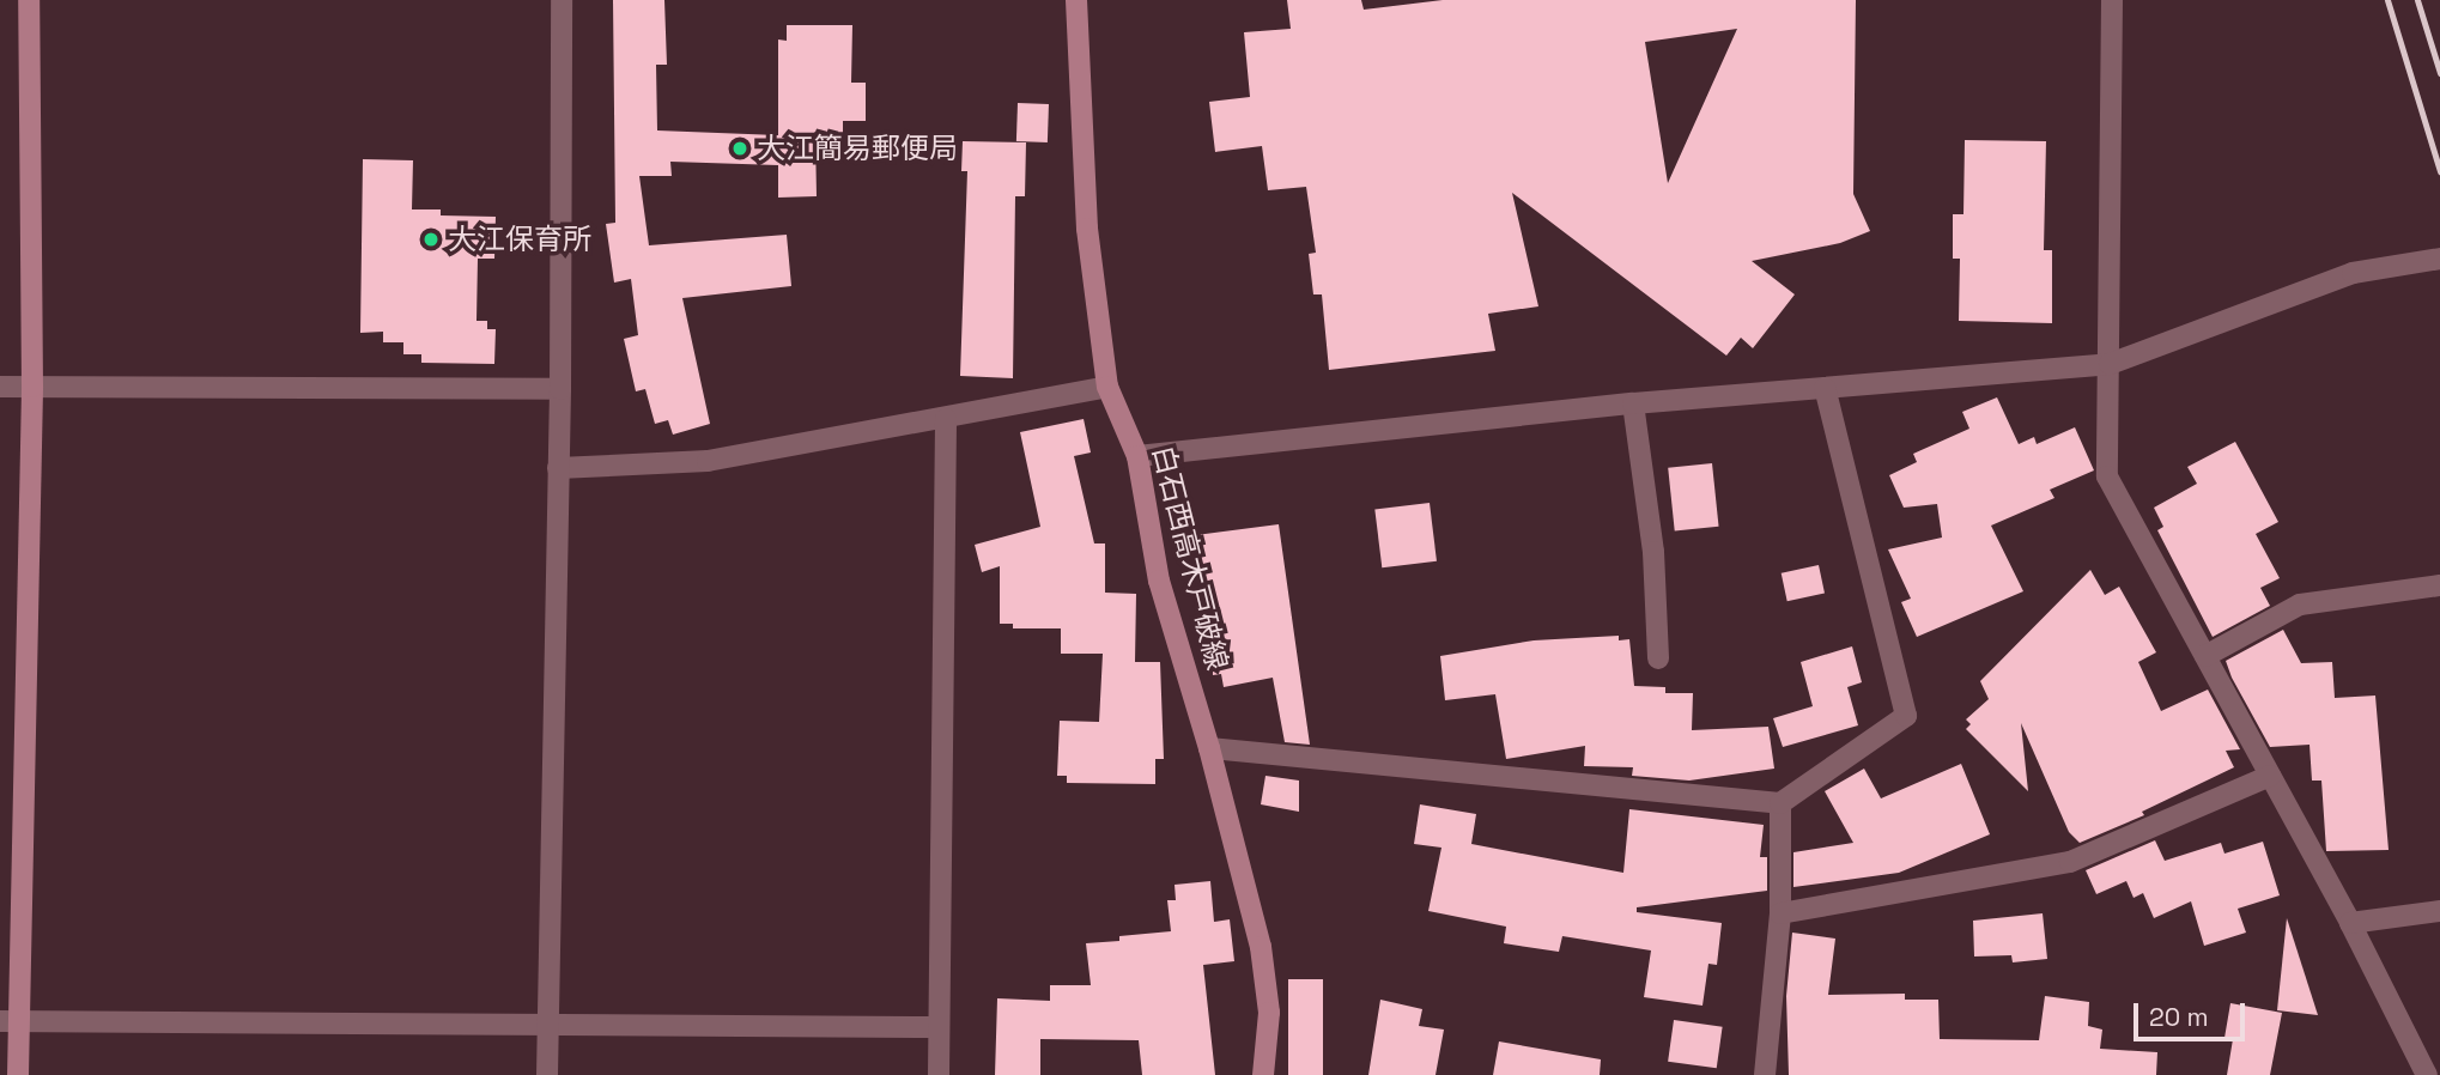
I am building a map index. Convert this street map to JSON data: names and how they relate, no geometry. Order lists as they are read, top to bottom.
{
  "streets": {
    "main road": ["白石西高木戸破線"]
  },
  "places": ["大江簡易郵便局", "大江保育所"],
  "scale_bar": "20 m"
}
